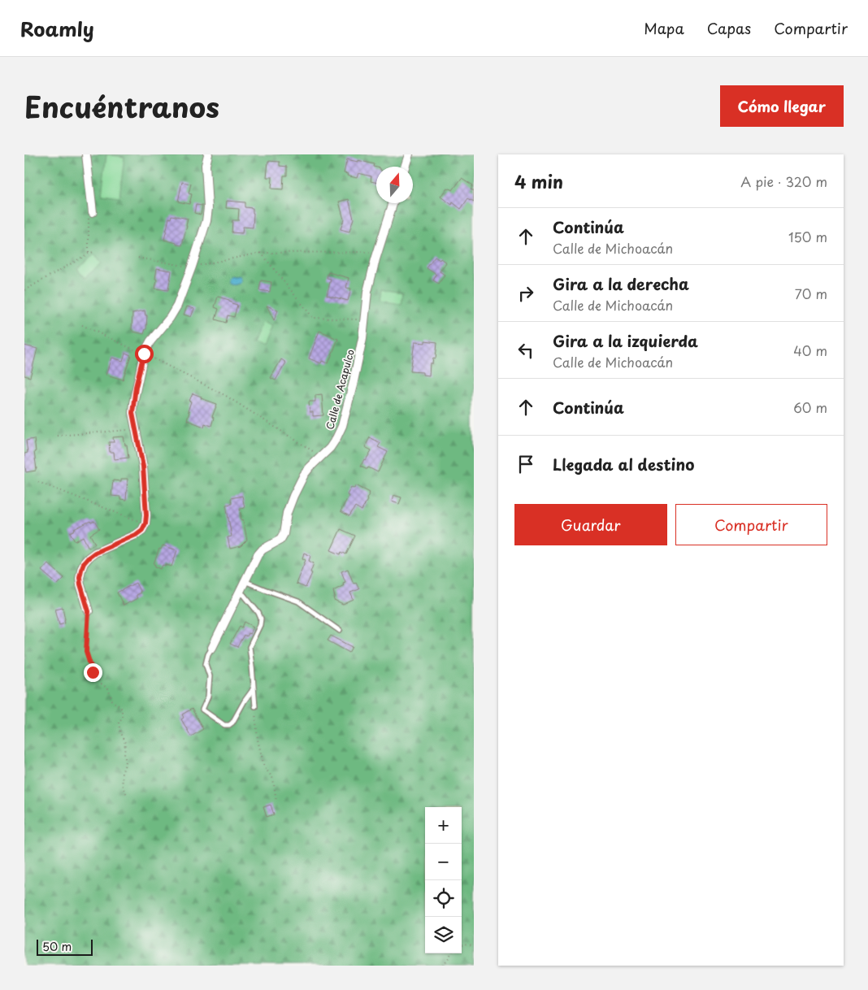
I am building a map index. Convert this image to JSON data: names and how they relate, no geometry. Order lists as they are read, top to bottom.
{
  "streets": {
    "street": ["Calle de Acapulco"]
  },
  "scale_bar": "50 m",
  "north": "top",
  "page": {
    "header": "Roamly",
    "nav": ["Mapa", "Capas", "Compartir"],
    "title": "Encuéntranos",
    "buttons": [
      "Cómo llegar",
      ["Guardar", "Compartir"]
    ],
    "heading": ["4 min", "A pie · 320 m"],
    "list": [
      ["Continúa", "Calle de Michoacán", "150 m"],
      ["Gira a la derecha", "Calle de Michoacán", "70 m"],
      ["Gira a la izquierda", "Calle de Michoacán", "40 m"],
      ["Continúa", "60 m"],
      "Llegada al destino"
    ],
    "map_buttons": ["+", "−"],
    "scale": "50 m"
  }
}
